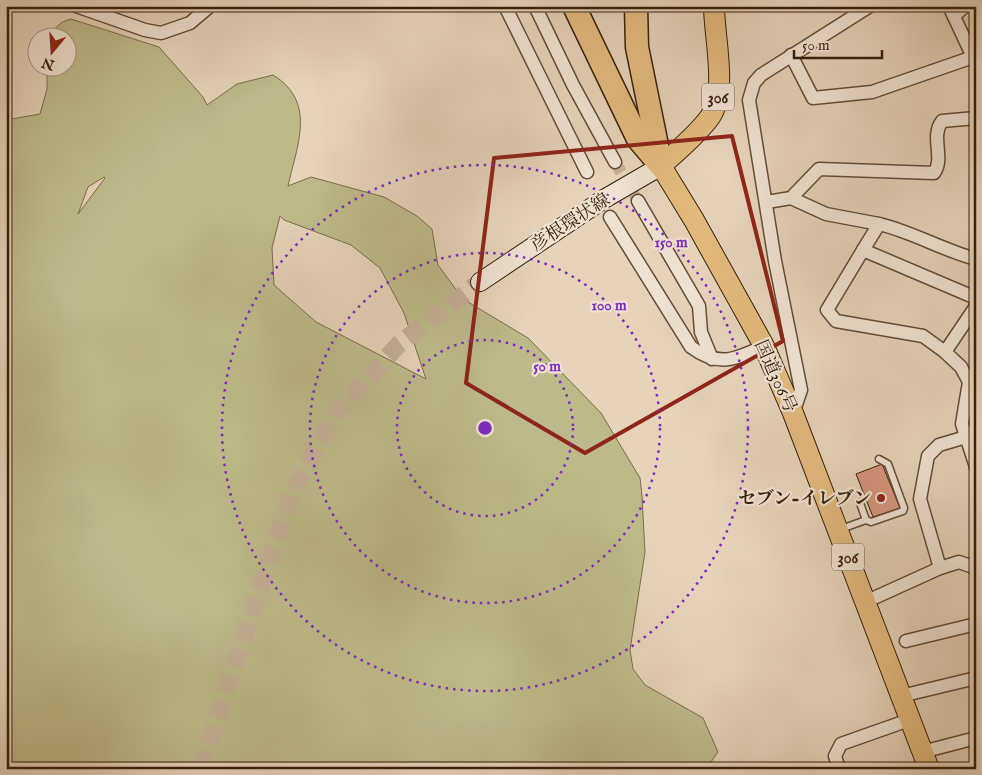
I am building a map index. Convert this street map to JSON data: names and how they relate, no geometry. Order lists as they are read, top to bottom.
{
  "streets": {
    "highway": ["306", "国道306号"],
    "main road": ["彦根環状線"]
  },
  "crossings": [
    ["306", "彦根環状線"],
    ["306", "国道306号"],
    ["彦根環状線", "国道306号"]
  ],
  "places": ["セブン-イレブン"],
  "scale_bar": "50 m",
  "north": "bottom",
  "rings": ["150 m", "100 m", "50 m"]
}
